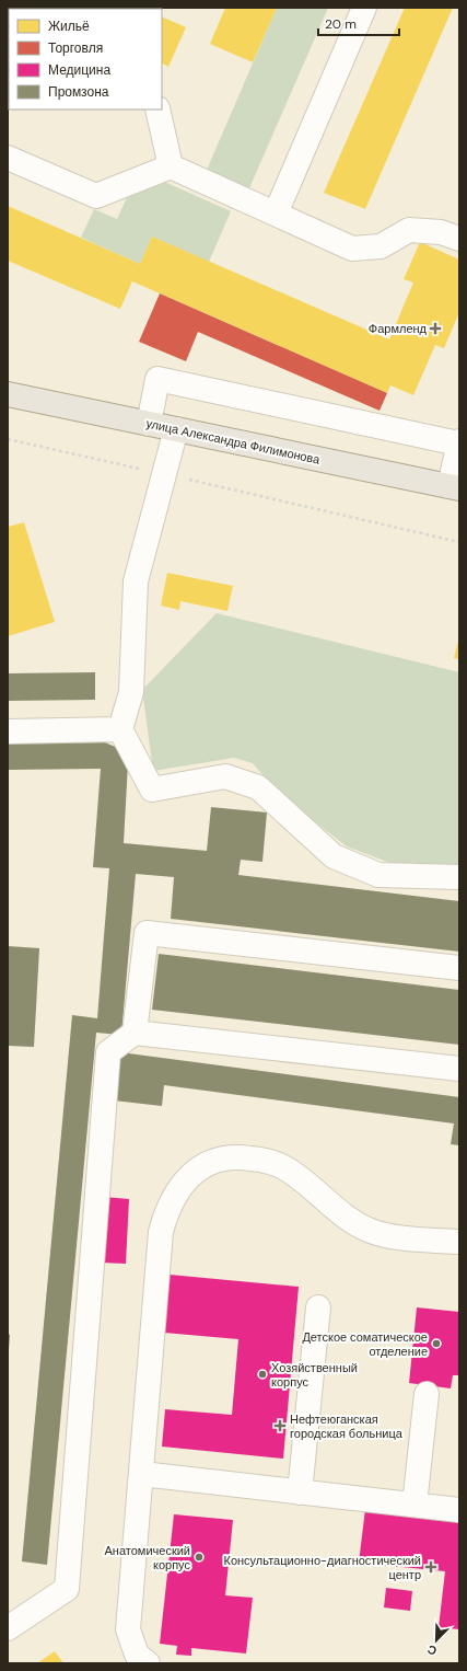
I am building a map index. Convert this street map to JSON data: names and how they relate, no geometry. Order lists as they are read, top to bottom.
{
  "streets": {
    "main road": ["улица Александра Филимонова"]
  },
  "places": {
    "health": ["Фармленд", "Нефтеюганская городская больница", "Консультационно-диагностический центр"],
    "other": ["Детское соматическое отделение", "Хозяйственный корпус", "Анатомический корпус"]
  },
  "legend": [
    "Жильё",
    "Торговля",
    "Медицина",
    "Промзона"
  ],
  "scale_bar": "20 m",
  "north": "bottom left"
}
